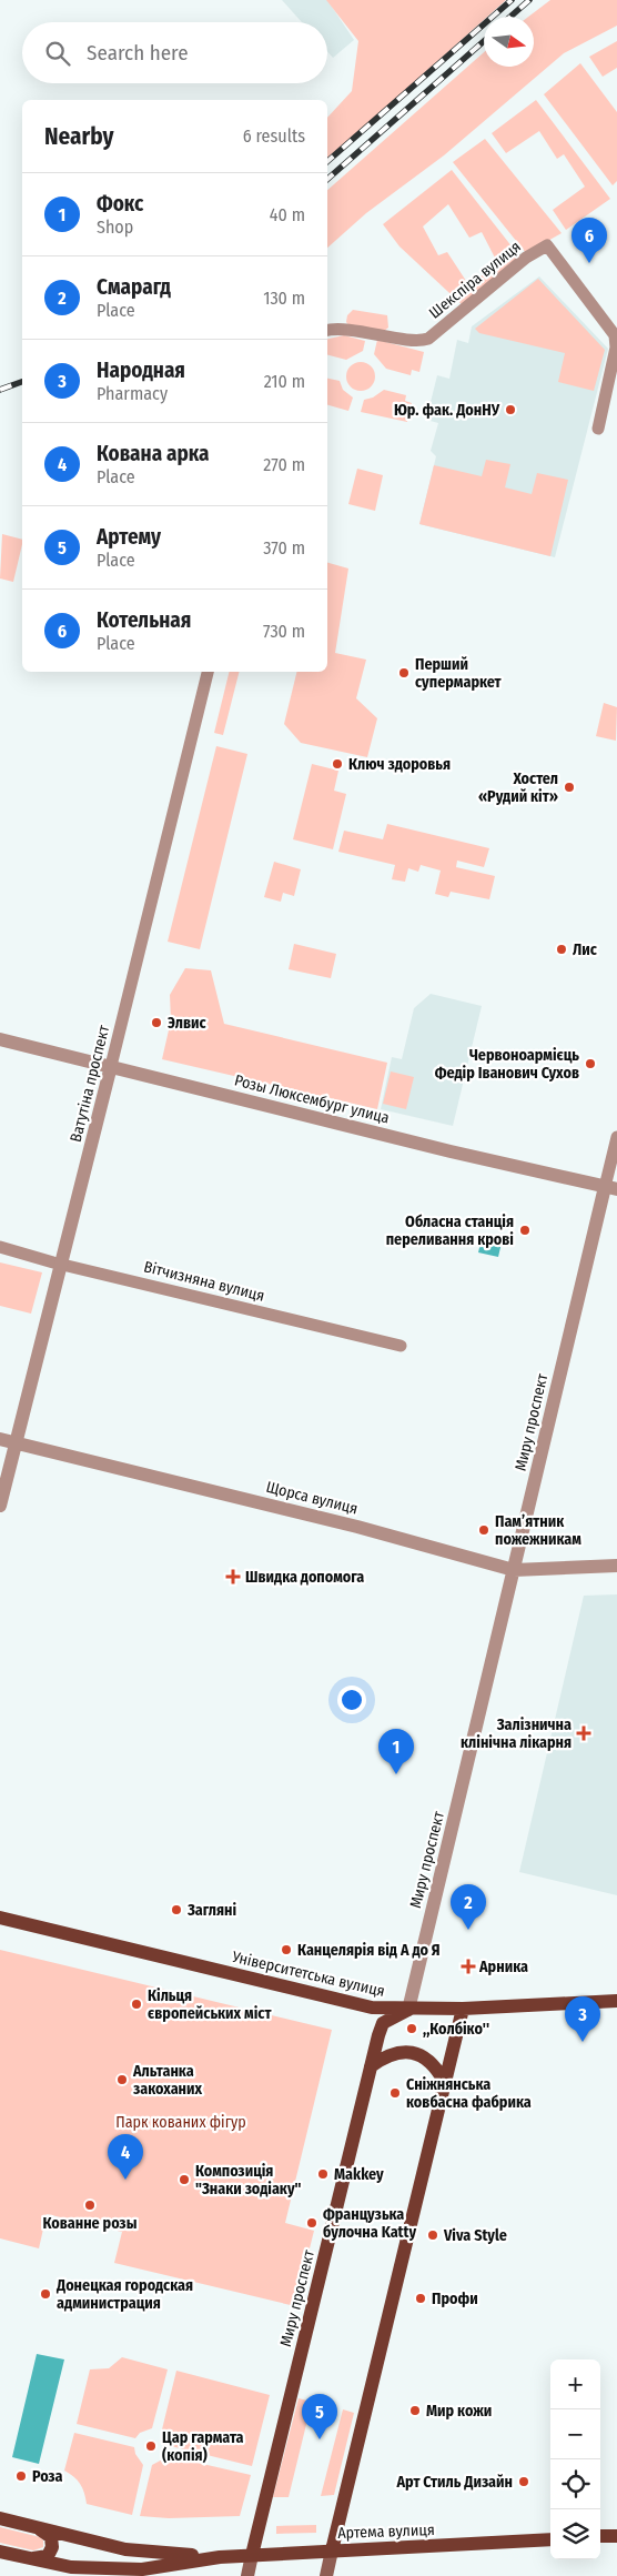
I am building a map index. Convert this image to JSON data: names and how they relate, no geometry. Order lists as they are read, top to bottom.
{
  "streets": {
    "main road": ["Миру проспект", "Університетська вулиця", "Артема вулиця"],
    "street": [
      "Шекспіра вулиця",
      "Ватутіна проспект",
      "Розы Люксембург улица",
      "Вітчизняна вулиця",
      "Щорса вулиця"
    ]
  },
  "crossings": [
    ["Ватутіна проспект", "Розы Люксембург улица"],
    ["Ватутіна проспект", "Вітчизняна вулиця"],
    ["Ватутіна проспект", "Щорса вулиця"],
    ["Розы Люксембург улица", "Миру проспект"],
    ["Миру проспект", "Щорса вулиця"],
    ["Миру проспект", "Університетська вулиця"],
    ["Миру проспект", "Артема вулиця"]
  ],
  "parks": ["Парк кованих фігур"],
  "places": {
    "other": [
      "Юр. фак. ДонНУ",
      "Перший супермаркет",
      "Ключ здоровья",
      "Хостел «Рудий кіт»",
      "Лис",
      "Элвис",
      "Червоноармієць Федір Іванович Сухов",
      "Обласна станція переливання крові",
      "Памʼятник пожежникам",
      "Загляні",
      "Канцелярія від А до Я",
      "Кільця європейських міст",
      ",,Колбіко''",
      "Альтанка закоханих",
      "Сніжнянська ковбасна фабрика",
      "Makkey",
      "Композиція \"Знаки зодіаку\"",
      "Кованне розы",
      "Французька булочна Katty",
      "Viva Style",
      "Донецкая городская администрация",
      "Профи",
      "Мир кожи",
      "Цар гармата (копія)",
      "Роза",
      "Арт Стиль Дизайн"
    ],
    "health": ["Швидка допомога", "Залізнична клінічна лікарня", "Арника"]
  },
  "north": "right",
  "page": {
    "search": "Search here",
    "heading": ["Nearby", "6 results"],
    "list": [
      {
        "mark": "1",
        "name": "Фокс",
        "note": "Shop",
        "value": "40 m"
      },
      {
        "mark": "2",
        "name": "Смарагд",
        "note": "Place",
        "value": "130 m"
      },
      {
        "mark": "3",
        "name": "Народная",
        "note": "Pharmacy",
        "value": "210 m"
      },
      {
        "mark": "4",
        "name": "Кована арка",
        "note": "Place",
        "value": "270 m"
      },
      {
        "mark": "5",
        "name": "Артему",
        "note": "Place",
        "value": "370 m"
      },
      {
        "mark": "6",
        "name": "Котельная",
        "note": "Place",
        "value": "730 m"
      }
    ],
    "pins": [
      "6",
      "1",
      "2",
      "3",
      "4",
      "5"
    ],
    "map_buttons": ["+", "−"]
  }
}
